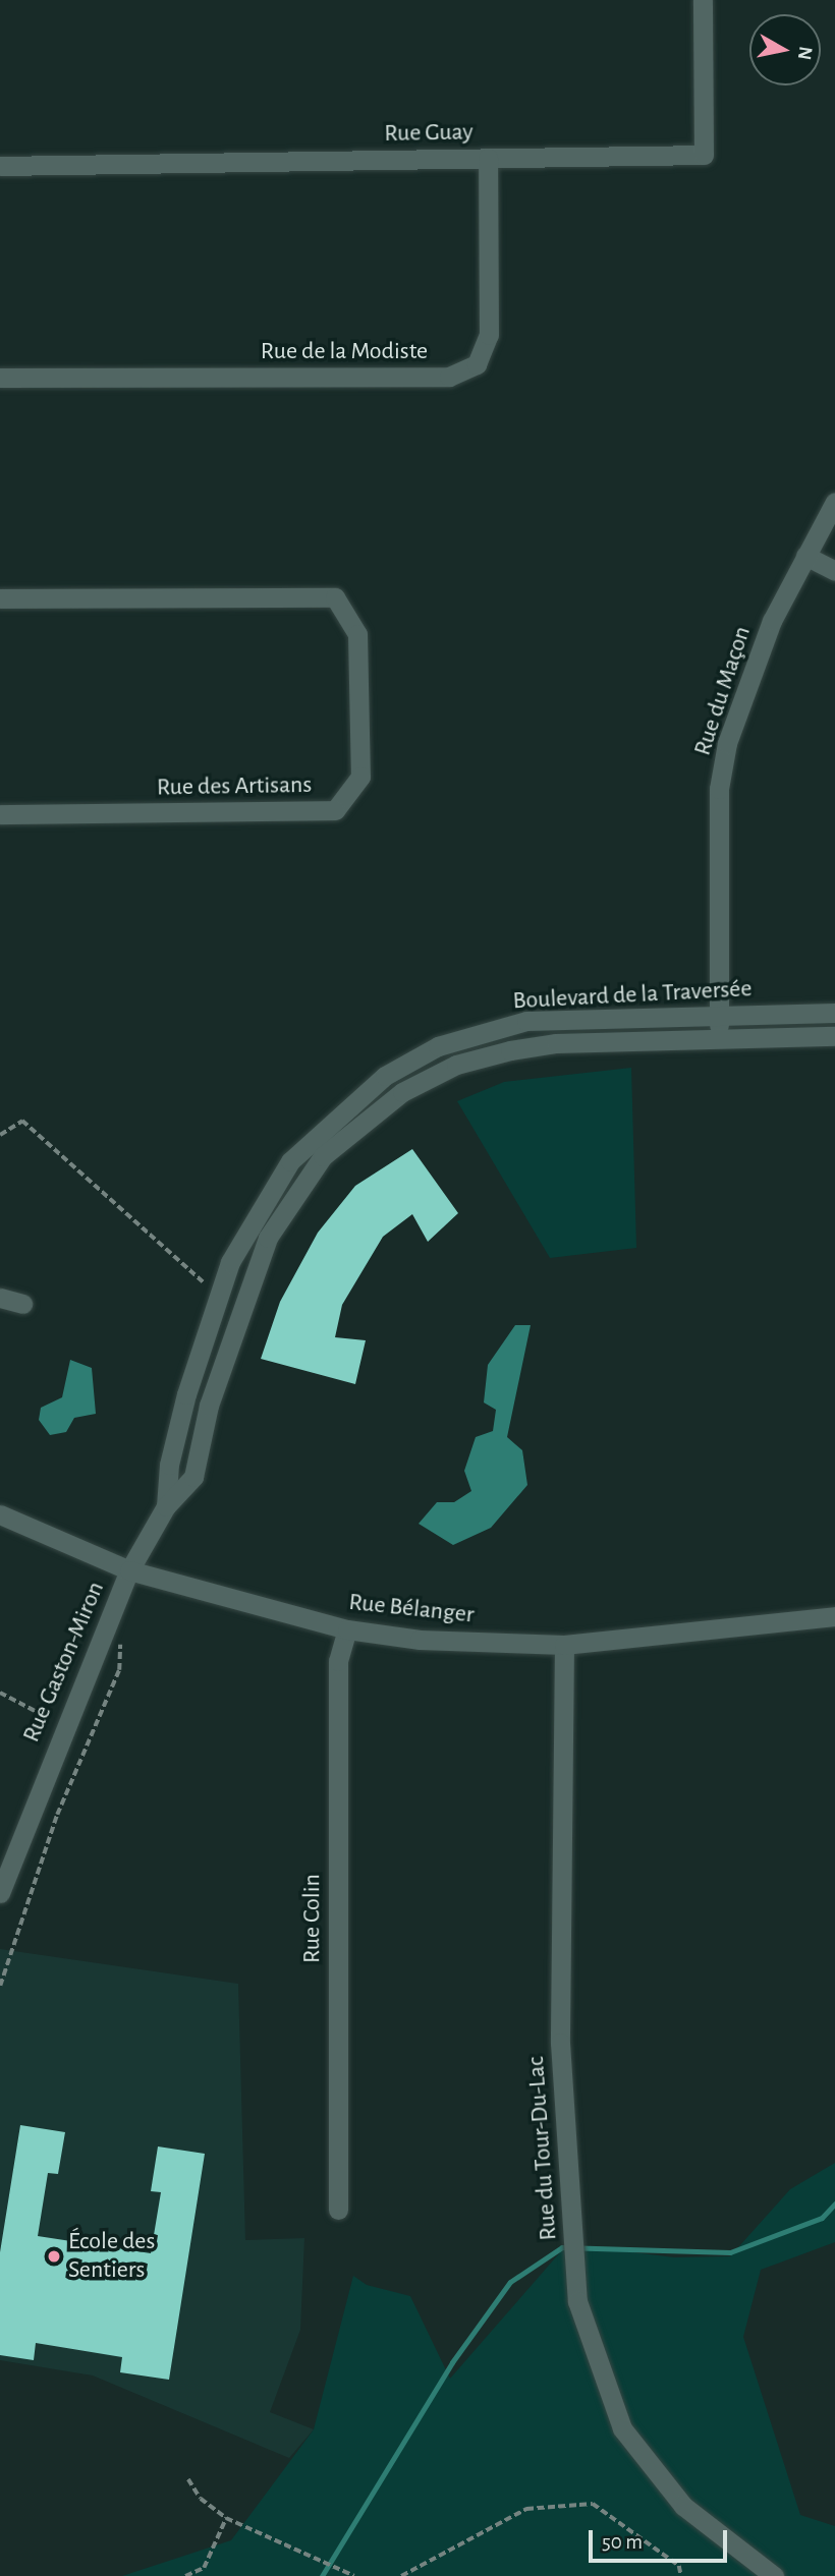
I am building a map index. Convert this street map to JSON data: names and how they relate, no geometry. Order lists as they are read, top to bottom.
{
  "streets": {
    "street": [
      "Rue Guay",
      "Rue de la Modiste",
      "Rue du Maçon",
      "Rue des Artisans",
      "Boulevard de la Traversée",
      "Rue Bélanger",
      "Rue Gaston-Miron",
      "Rue Colin",
      "Rue du Tour-Du-Lac"
    ]
  },
  "crossings": [
    ["Rue Guay", "Rue de la Modiste"],
    ["Rue du Maçon", "Boulevard de la Traversée"],
    ["Boulevard de la Traversée", "Rue Bélanger"],
    ["Boulevard de la Traversée", "Rue Gaston-Miron"],
    ["Rue Bélanger", "Rue Gaston-Miron"],
    ["Rue Bélanger", "Rue Colin"],
    ["Rue Bélanger", "Rue du Tour-Du-Lac"]
  ],
  "places": ["École des Sentiers"],
  "scale_bar": "50 m",
  "north": "right"
}
